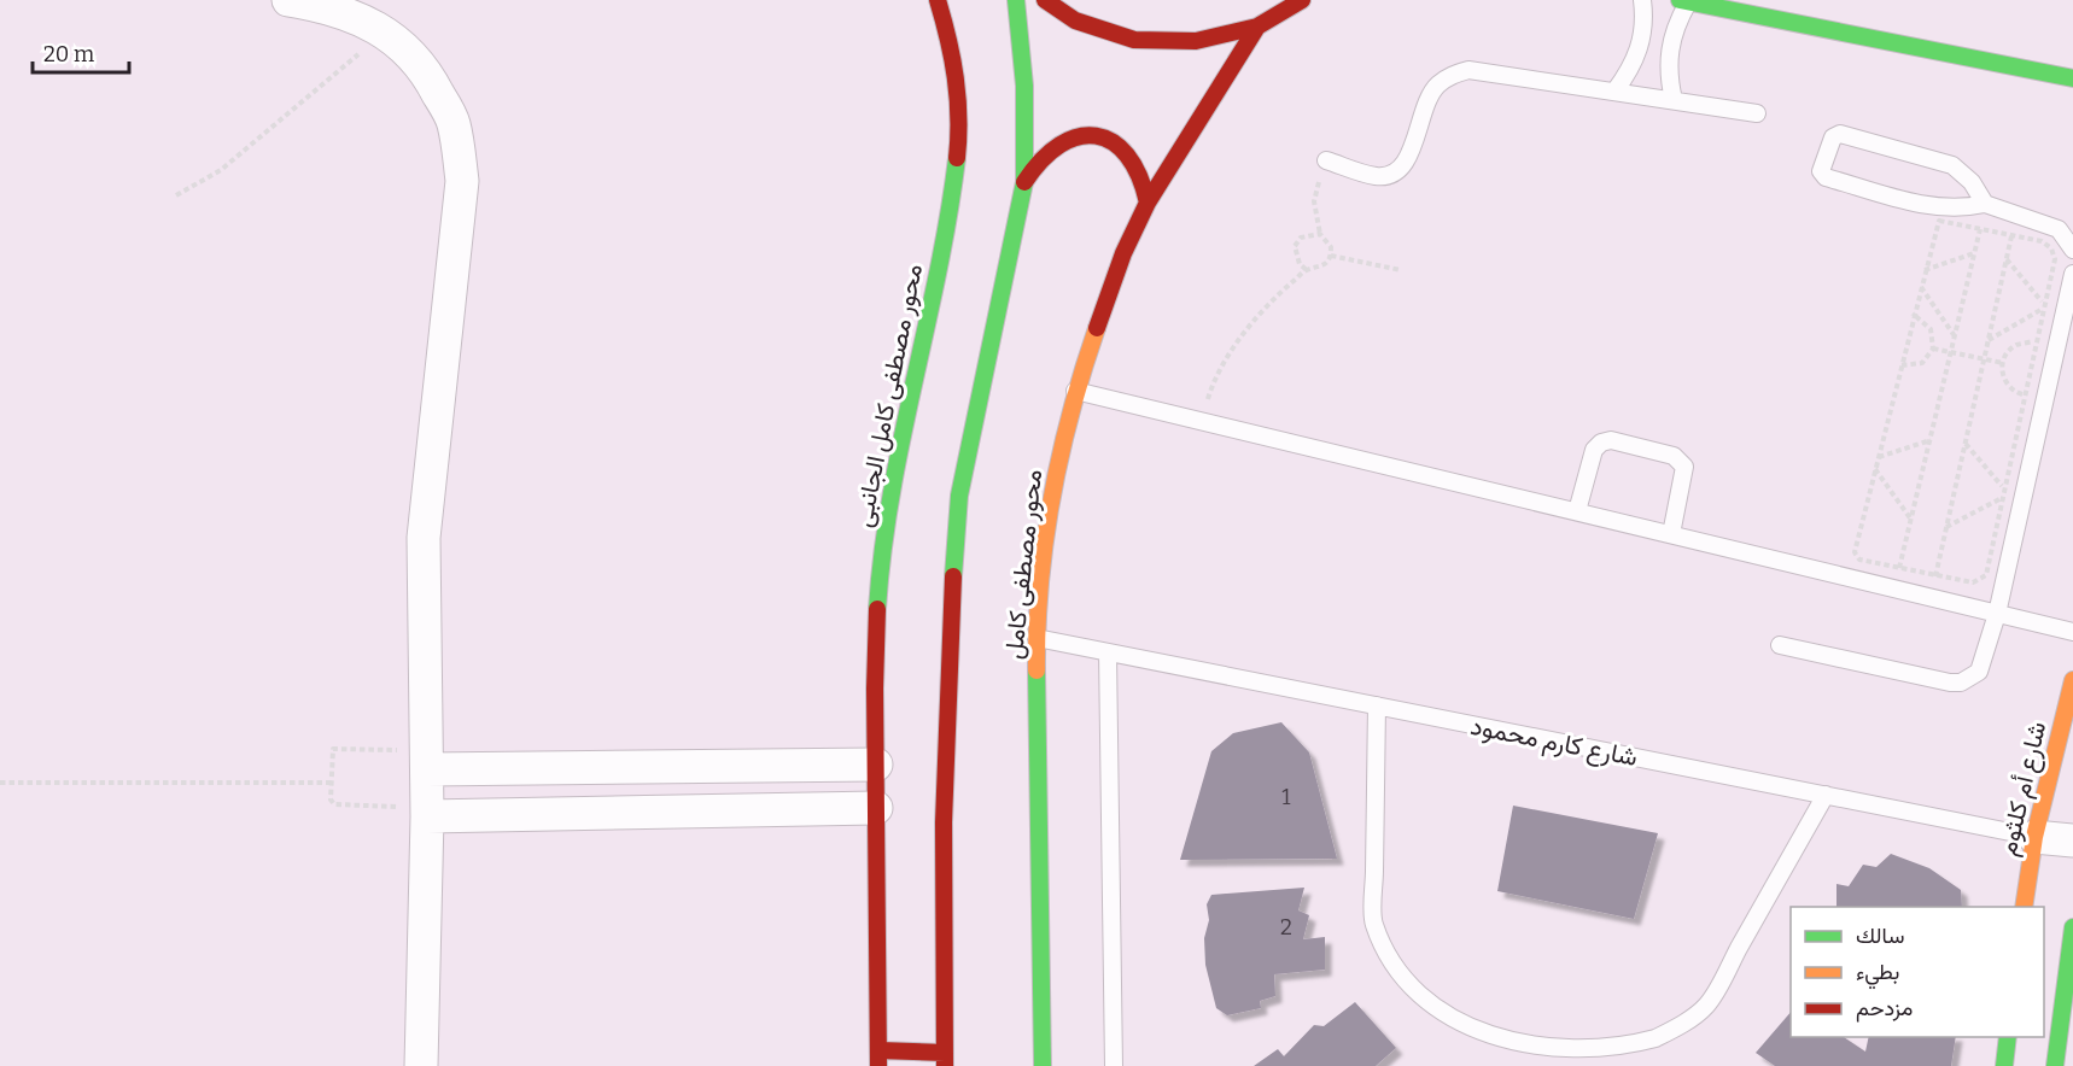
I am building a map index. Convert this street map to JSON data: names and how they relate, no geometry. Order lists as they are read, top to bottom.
{
  "streets": {
    "main road": ["محور مصطفى كامل الجانبى", "محور مصطفى كامل", "شارع أم كلثوم"],
    "street": ["شارع كارم محمود"]
  },
  "crossings": [
    ["محور مصطفى كامل", "شارع كارم محمود"],
    ["شارع كارم محمود", "شارع أم كلثوم"]
  ],
  "house_numbers": ["1", "2"],
  "legend": ["سالك", "بطيء", "مزدحم"],
  "scale_bar": "20 m"
}
